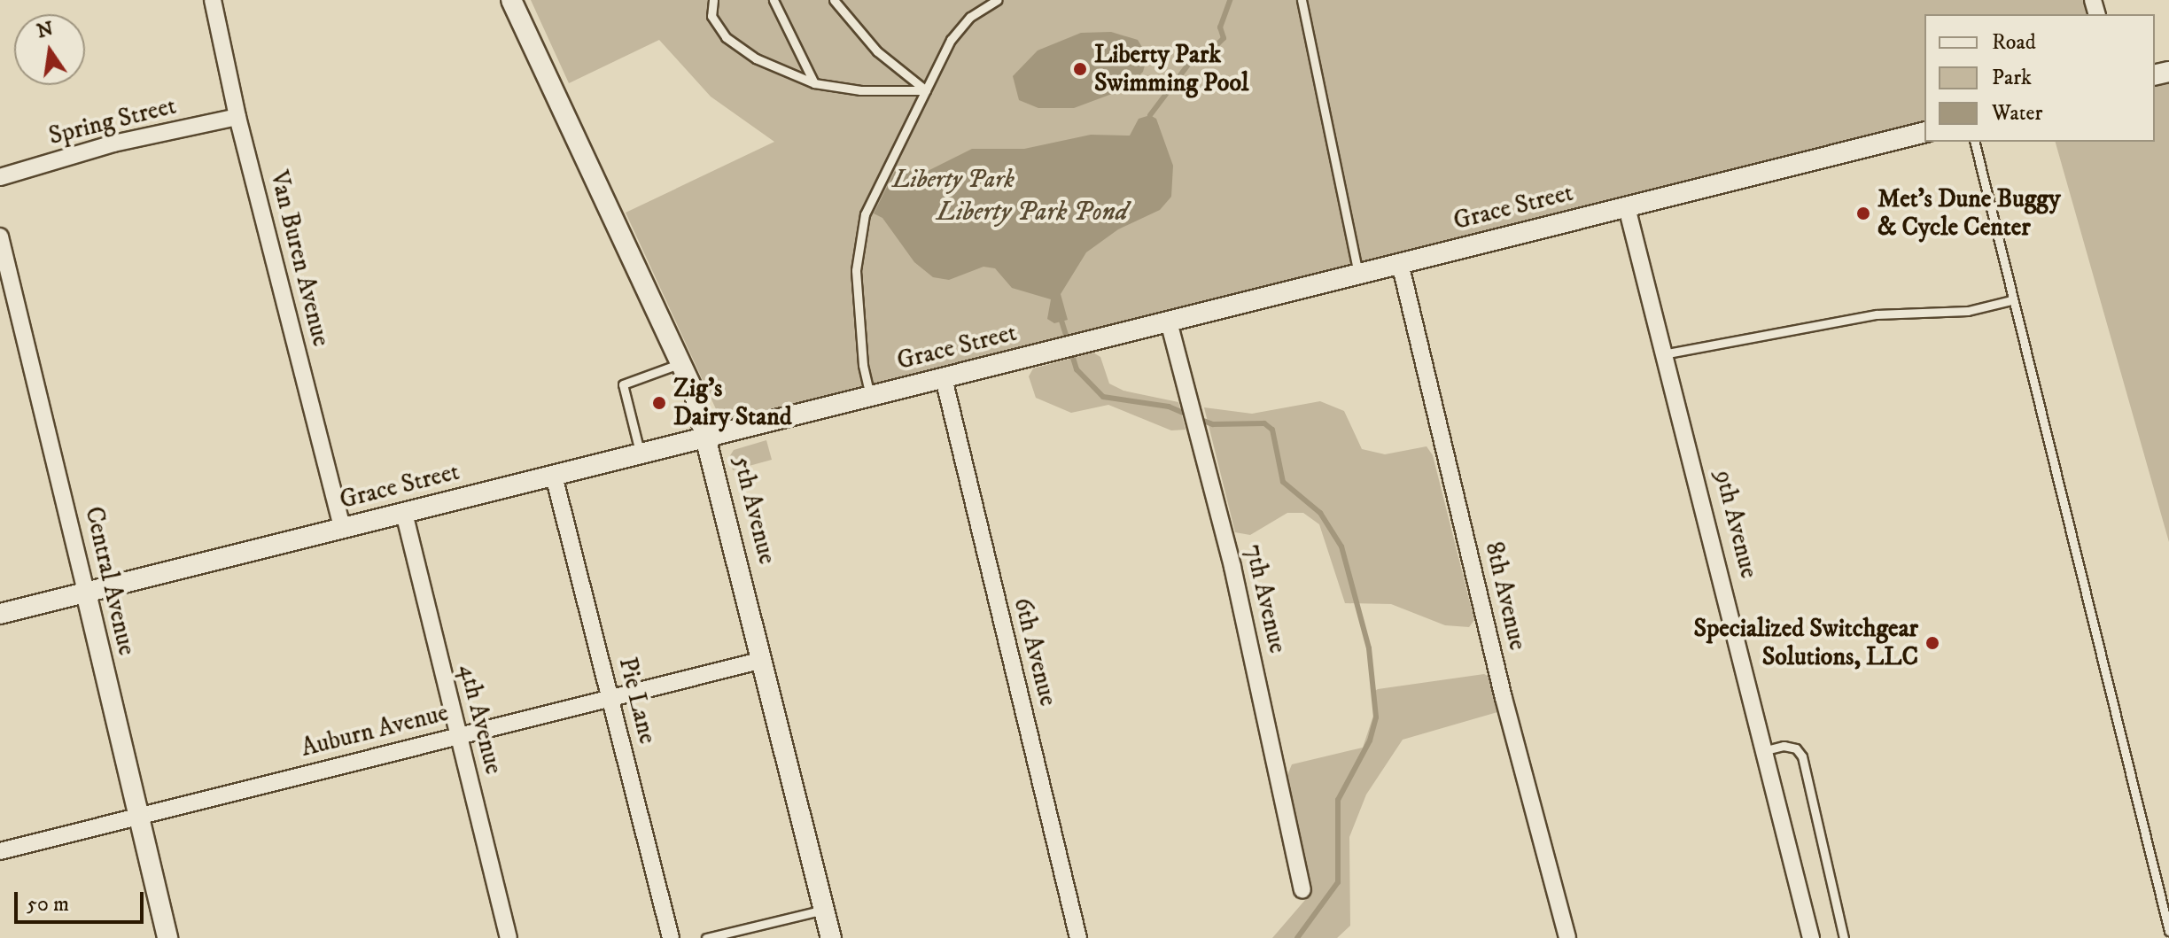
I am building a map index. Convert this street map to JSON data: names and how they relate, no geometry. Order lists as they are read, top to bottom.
{
  "streets": {
    "street": [
      "Spring Street",
      "Grace Street",
      "Van Buren Avenue",
      "5th Avenue",
      "9th Avenue",
      "Central Avenue",
      "8th Avenue",
      "7th Avenue",
      "6th Avenue",
      "Pie Lane",
      "4th Avenue",
      "Auburn Avenue"
    ]
  },
  "crossings": [
    ["Spring Street", "Van Buren Avenue"],
    ["Grace Street", "Van Buren Avenue"],
    ["Grace Street", "5th Avenue"],
    ["Grace Street", "9th Avenue"],
    ["Grace Street", "Central Avenue"],
    ["Grace Street", "8th Avenue"],
    ["Grace Street", "7th Avenue"],
    ["Grace Street", "6th Avenue"],
    ["Grace Street", "Pie Lane"],
    ["Grace Street", "4th Avenue"],
    ["5th Avenue", "Auburn Avenue"],
    ["Central Avenue", "Auburn Avenue"],
    ["Pie Lane", "Auburn Avenue"],
    ["4th Avenue", "Auburn Avenue"]
  ],
  "water": ["Liberty Park Pond"],
  "parks": ["Liberty Park"],
  "places": [
    "Liberty Park Swimming Pool",
    "Met's Dune Buggy & Cycle Center",
    "Zig's Dairy Stand",
    "Specialized Switchgear Solutions, LLC"
  ],
  "legend": ["Road", "Park", "Water"],
  "scale_bar": "50 m",
  "north": "top"
}
